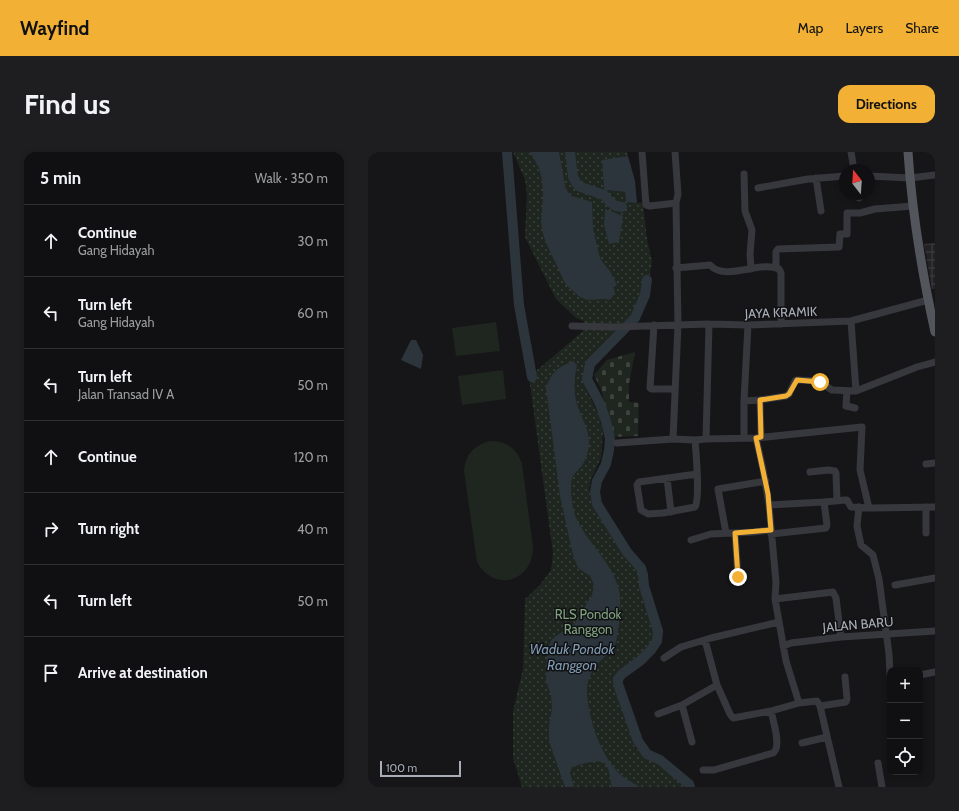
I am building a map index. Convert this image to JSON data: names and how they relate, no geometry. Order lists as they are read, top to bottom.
{
  "streets": {
    "street": ["JAYA KRAMIK", "JALAN BARU"]
  },
  "water": ["Waduk Pondok Ranggon"],
  "parks": ["RLS Pondok Ranggon"],
  "scale_bar": "100 m",
  "north": "top",
  "page": {
    "header": "Wayfind",
    "nav": ["Map", "Layers", "Share"],
    "buttons": "Directions",
    "title": "Find us",
    "heading": ["5 min", "Walk · 350 m"],
    "list": [
      ["Continue", "Gang Hidayah", "30 m"],
      ["Turn left", "Gang Hidayah", "60 m"],
      ["Turn left", "Jalan Transad IV A", "50 m"],
      ["Continue", "120 m"],
      ["Turn right", "40 m"],
      ["Turn left", "50 m"],
      "Arrive at destination"
    ],
    "map_buttons": ["+", "−"],
    "scale": "100 m"
  }
}
